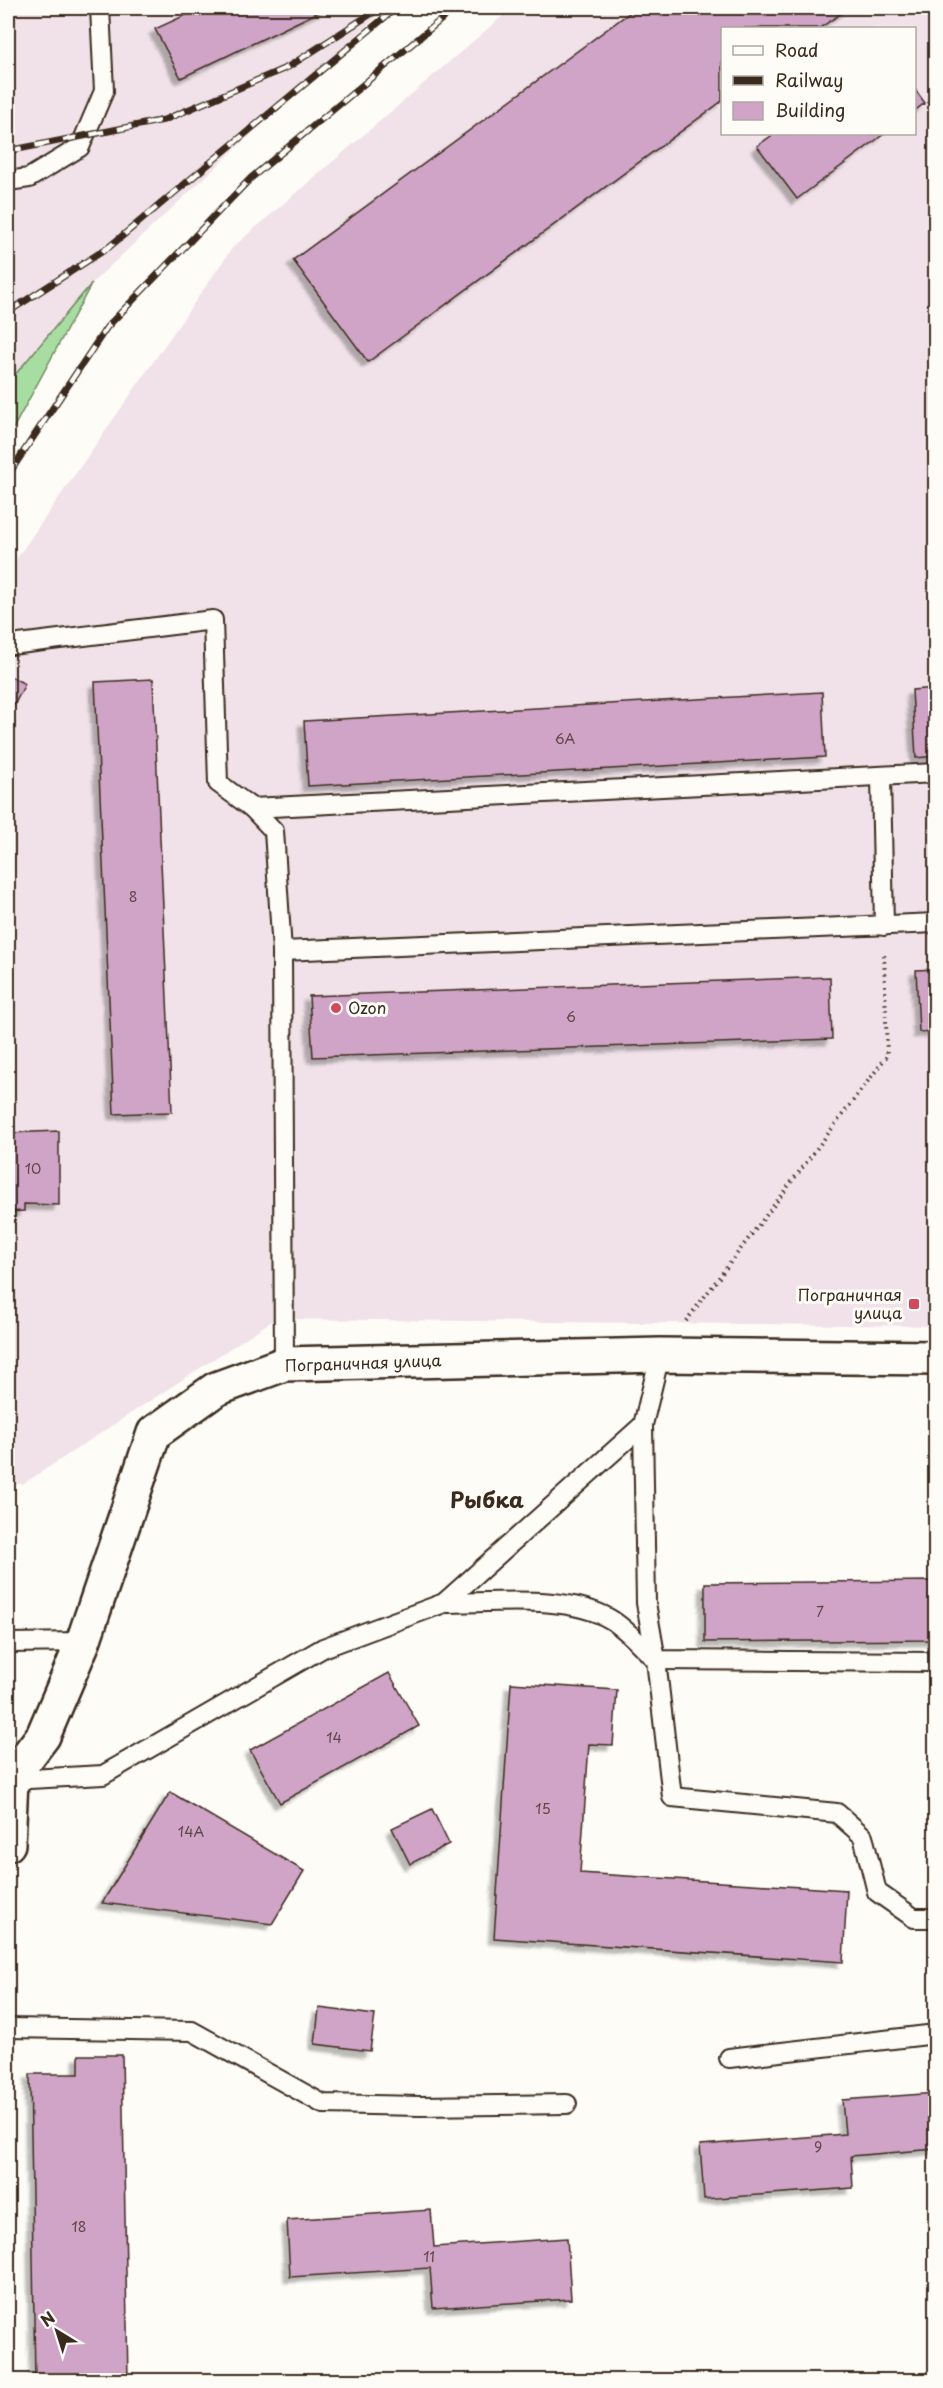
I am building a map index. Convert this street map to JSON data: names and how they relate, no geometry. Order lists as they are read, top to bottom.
{
  "streets": {
    "main road": ["Пограничная улица"]
  },
  "districts": ["Рыбка"],
  "places": {
    "other": ["Ozon"],
    "transit": ["Пограничная улица"]
  },
  "house_numbers": [
    "6А",
    "8",
    "6",
    "10",
    "7",
    "14",
    "15",
    "14А",
    "9",
    "18",
    "11"
  ],
  "legend": ["Road", "Railway", "Building"],
  "north": "top left"
}
